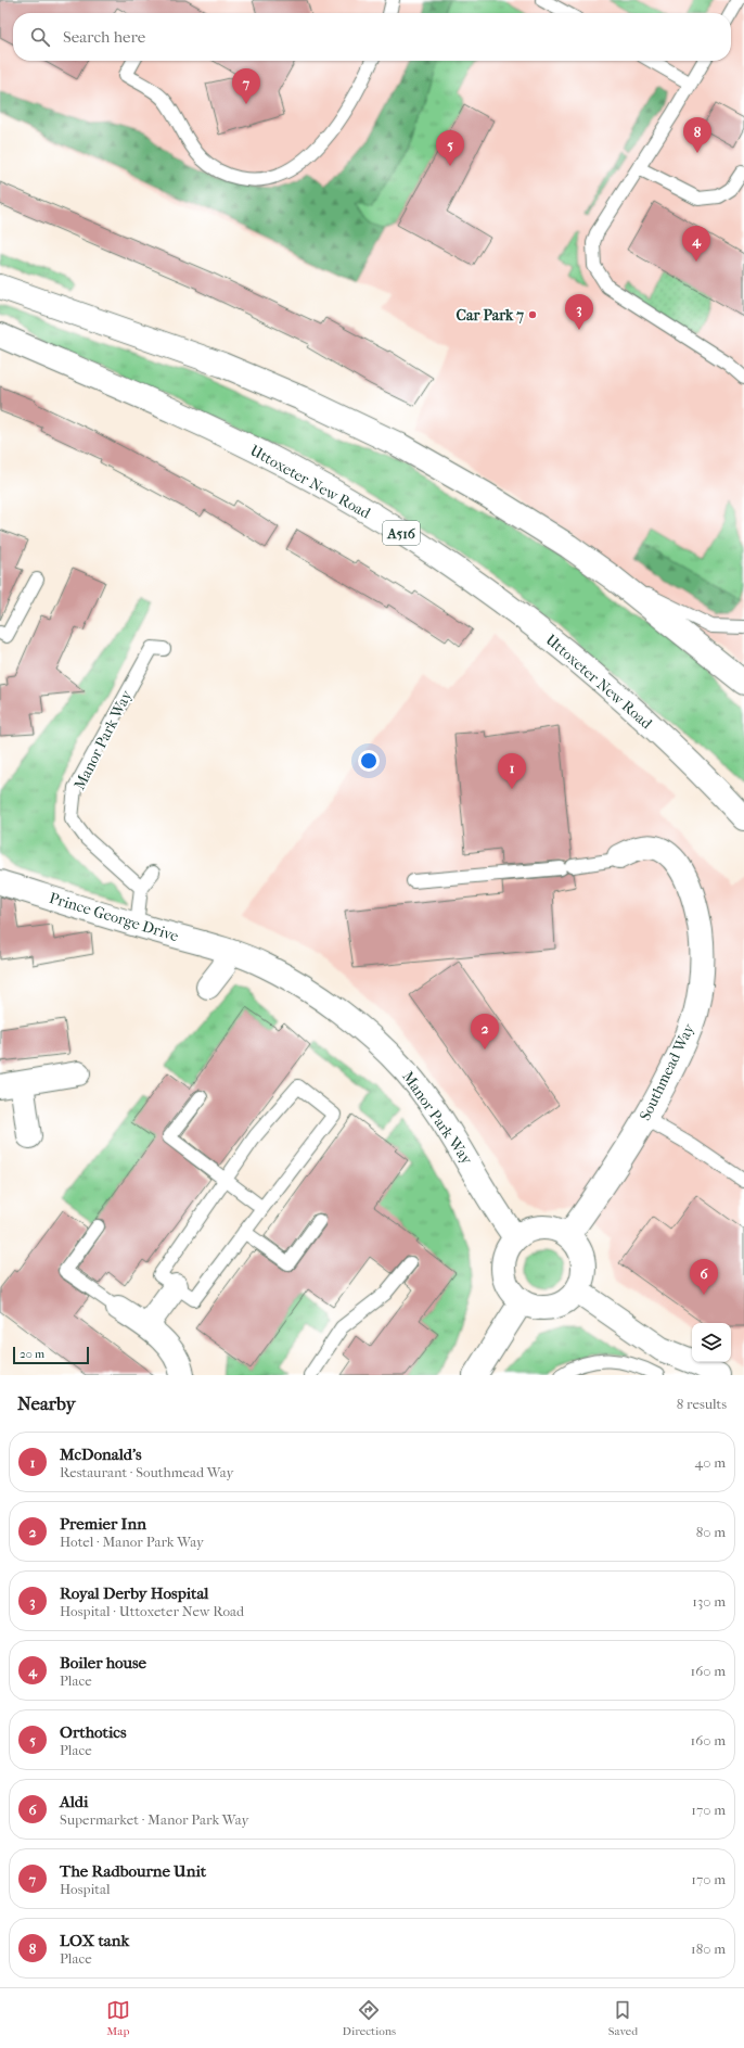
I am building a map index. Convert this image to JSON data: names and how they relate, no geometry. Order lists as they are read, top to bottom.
{
  "streets": {
    "main road": [
      "Uttoxeter New Road",
      "A516",
      "Manor Park Way",
      "Prince George Drive",
      "Southmead Way"
    ]
  },
  "crossings": [
    ["Manor Park Way", "Prince George Drive"],
    ["Manor Park Way", "Southmead Way"]
  ],
  "places": ["Car Park 7"],
  "scale_bar": "20 m",
  "page": {
    "search": "Search here",
    "pins": [
      "7",
      "8",
      "5",
      "4",
      "3",
      "1",
      "2",
      "6"
    ],
    "scale": "20 m",
    "heading": ["Nearby", "8 results"],
    "list": [
      {
        "mark": "1",
        "name": "McDonald's",
        "note": "Restaurant · Southmead Way",
        "value": "40 m"
      },
      {
        "mark": "2",
        "name": "Premier Inn",
        "note": "Hotel · Manor Park Way",
        "value": "80 m"
      },
      {
        "mark": "3",
        "name": "Royal Derby Hospital",
        "note": "Hospital · Uttoxeter New Road",
        "value": "130 m"
      },
      {
        "mark": "4",
        "name": "Boiler house",
        "note": "Place",
        "value": "160 m"
      },
      {
        "mark": "5",
        "name": "Orthotics",
        "note": "Place",
        "value": "160 m"
      },
      {
        "mark": "6",
        "name": "Aldi",
        "note": "Supermarket · Manor Park Way",
        "value": "170 m"
      },
      {
        "mark": "7",
        "name": "The Radbourne Unit",
        "note": "Hospital",
        "value": "170 m"
      },
      {
        "mark": "8",
        "name": "LOX tank",
        "note": "Place",
        "value": "180 m"
      }
    ],
    "nav": ["Map", "Directions", "Saved"]
  }
}
